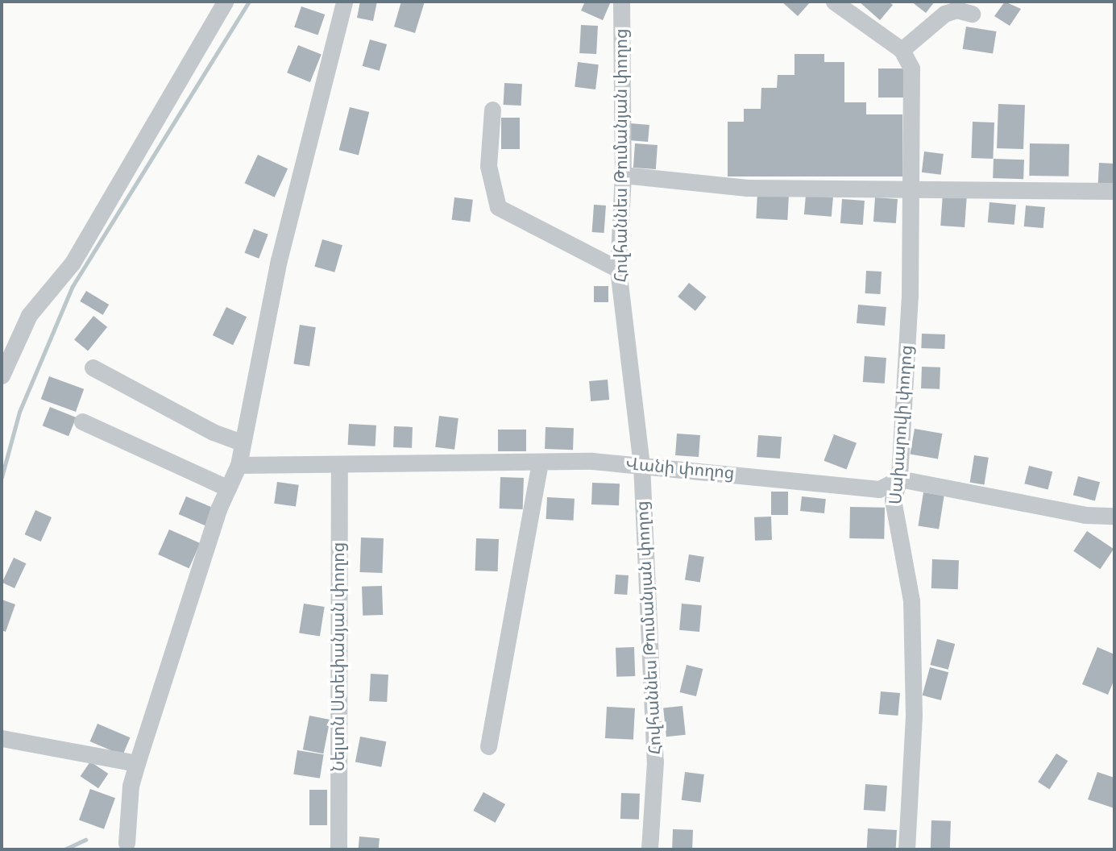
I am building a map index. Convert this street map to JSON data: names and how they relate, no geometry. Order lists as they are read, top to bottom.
{
  "streets": {
    "street": [
      "Հովհաննես Թումանյան փողոց",
      "Սախարովի փողոց",
      "Վանի փողոց",
      "Նելսոն Ստեփանյան փողոց"
    ]
  },
  "crossings": [
    ["Հովհաննես Թումանյան փողոց", "Վանի փողոց"],
    ["Սախարովի փողոց", "Վանի փողոց"],
    ["Վանի փողոց", "Նելսոն Ստեփանյան փողոց"]
  ]
}
